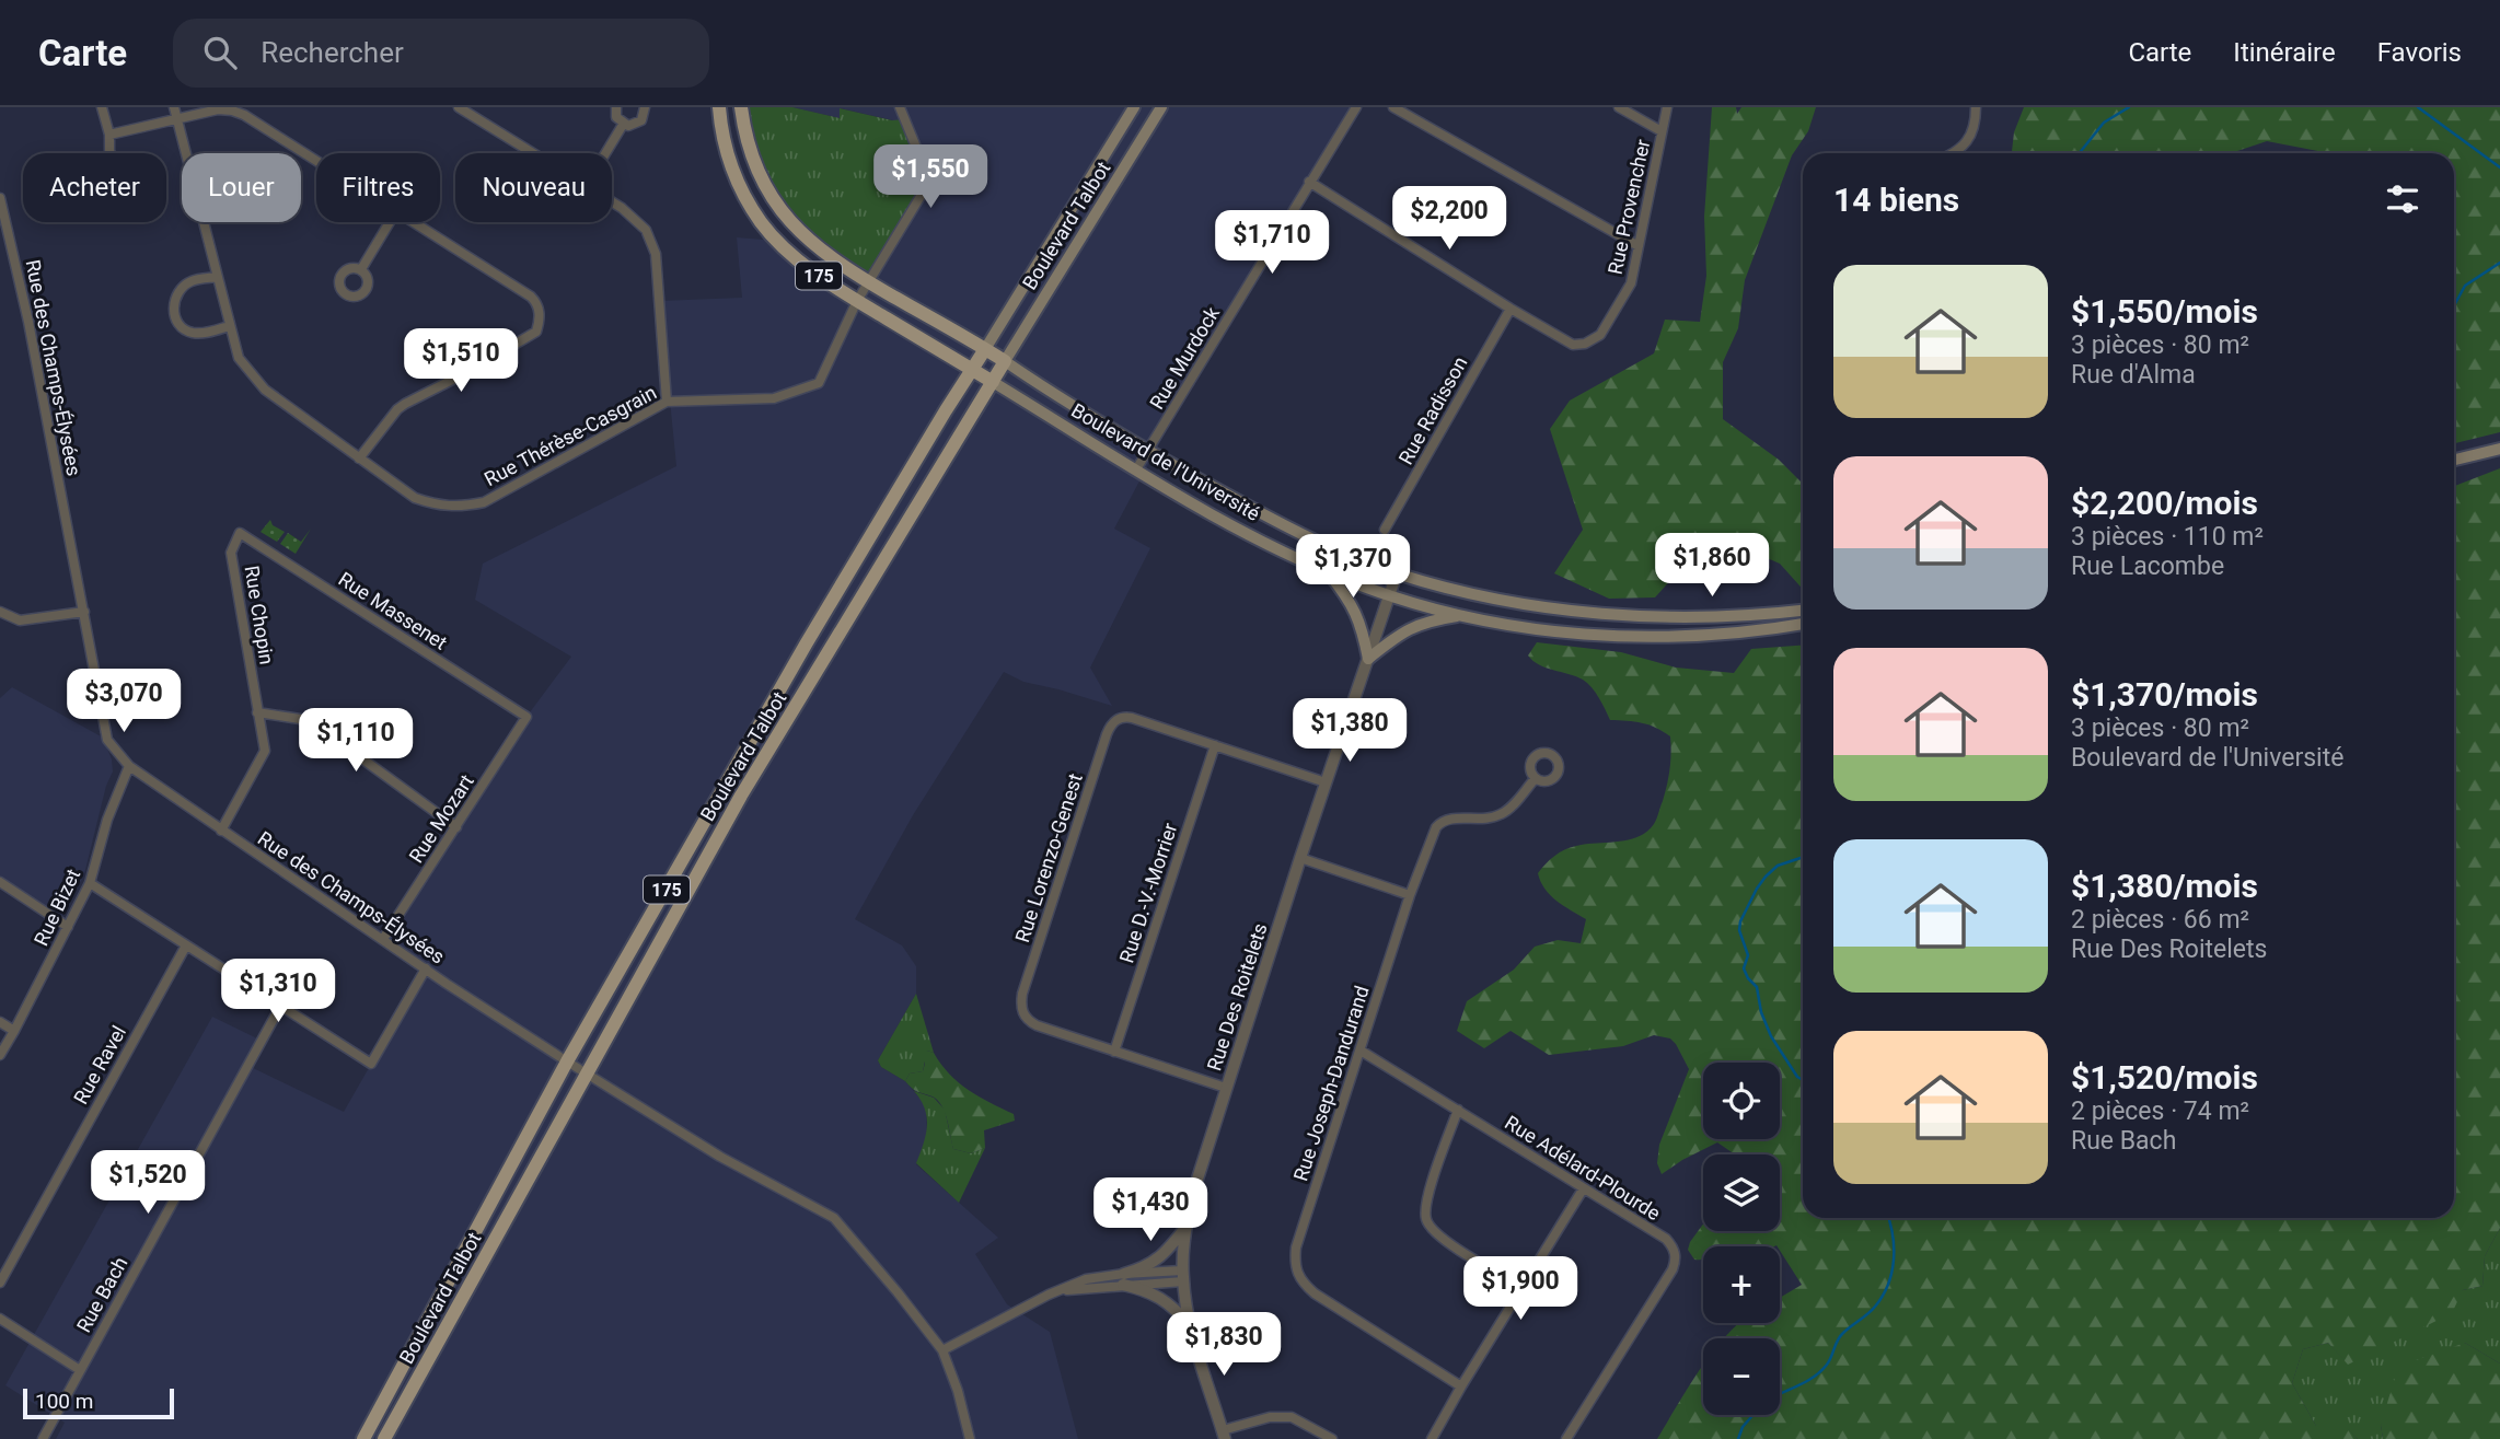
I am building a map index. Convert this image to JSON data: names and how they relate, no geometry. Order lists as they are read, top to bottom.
{
  "streets": {
    "main road": ["Boulevard Talbot", "175", "Boulevard de l'Université"],
    "street": [
      "Rue Provencher",
      "Rue Murdock",
      "Rue des Champs-Élysées",
      "Rue Radisson",
      "Rue Thérèse-Casgrain",
      "Rue Massenet",
      "Rue Chopin",
      "Rue Mozart",
      "Rue Lorenzo-Genest",
      "Rue D.-V.-Morrier",
      "Rue Bizet",
      "Rue Des Roitelets",
      "Rue Ravel",
      "Rue Joseph-Dandurand",
      "Rue Adélard-Plourde",
      "Rue Bach"
    ]
  },
  "crossings": [
    ["Rue Provencher", "Rue Radisson"],
    ["Boulevard Talbot", "Rue des Champs-Élysées"],
    ["Boulevard Talbot", "Boulevard de l'Université"],
    ["Rue Murdock", "Boulevard de l'Université"],
    ["Rue des Champs-Élysées", "Rue Chopin"],
    ["Rue des Champs-Élysées", "Rue Mozart"],
    ["Rue des Champs-Élysées", "Rue Bizet"],
    ["Rue Thérèse-Casgrain", "Boulevard de l'Université"],
    ["Boulevard de l'Université", "Rue Des Roitelets"],
    ["Rue Massenet", "Rue Chopin"],
    ["Rue Massenet", "Rue Mozart"],
    ["Rue Lorenzo-Genest", "Rue D.-V.-Morrier"],
    ["Rue Lorenzo-Genest", "Rue Des Roitelets"],
    ["Rue Joseph-Dandurand", "Rue Adélard-Plourde"]
  ],
  "scale_bar": "100 m",
  "page": {
    "header": "Carte",
    "search": "Rechercher",
    "nav": ["Carte", "Itinéraire", "Favoris"],
    "price": [
      "$1,550",
      "$2,200",
      "$1,710",
      "$1,510",
      "$1,860",
      "$1,370",
      "$3,070",
      "$1,380",
      "$1,110",
      "$1,310",
      "$1,520",
      "$1,430",
      "$1,900",
      "$1,830"
    ],
    "chip": [
      "Acheter",
      "Louer",
      "Filtres",
      "Nouveau"
    ],
    "heading": "14 biens",
    "list": [
      {
        "name": "$1,550/mois",
        "note": "3 pièces · 80 m² · Rue d'Alma"
      },
      {
        "name": "$2,200/mois",
        "note": "3 pièces · 110 m² · Rue Lacombe"
      },
      {
        "name": "$1,370/mois",
        "note": "3 pièces · 80 m² · Boulevard de l'Université"
      },
      {
        "name": "$1,380/mois",
        "note": "2 pièces · 66 m² · Rue Des Roitelets"
      },
      {
        "name": "$1,520/mois",
        "note": "2 pièces · 74 m² · Rue Bach"
      }
    ],
    "map_buttons": ["+", "−"],
    "scale": "100 m"
  }
}
